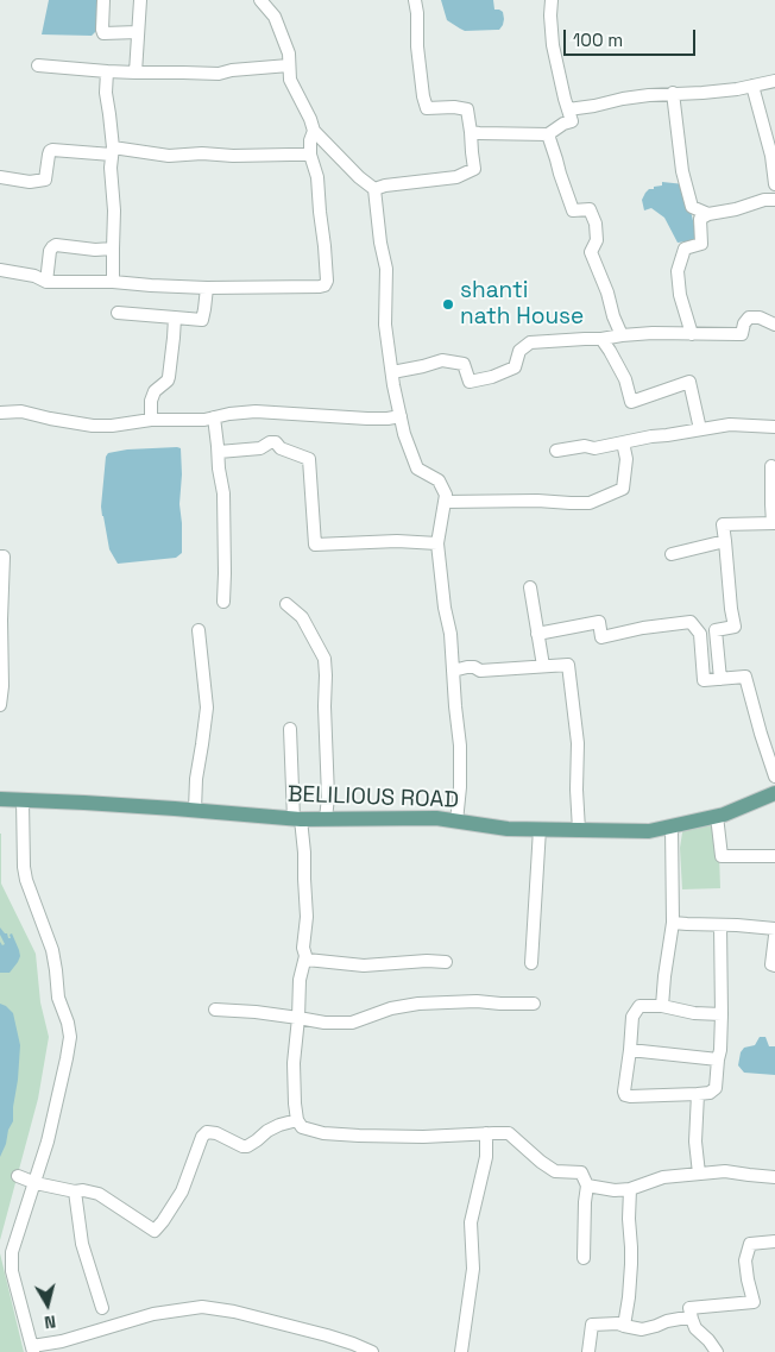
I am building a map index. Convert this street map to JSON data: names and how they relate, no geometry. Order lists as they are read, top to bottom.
{
  "streets": {
    "main road": ["BELILIOUS ROAD"]
  },
  "places": ["shanti nath House"],
  "scale_bar": "100 m",
  "north": "bottom"
}
